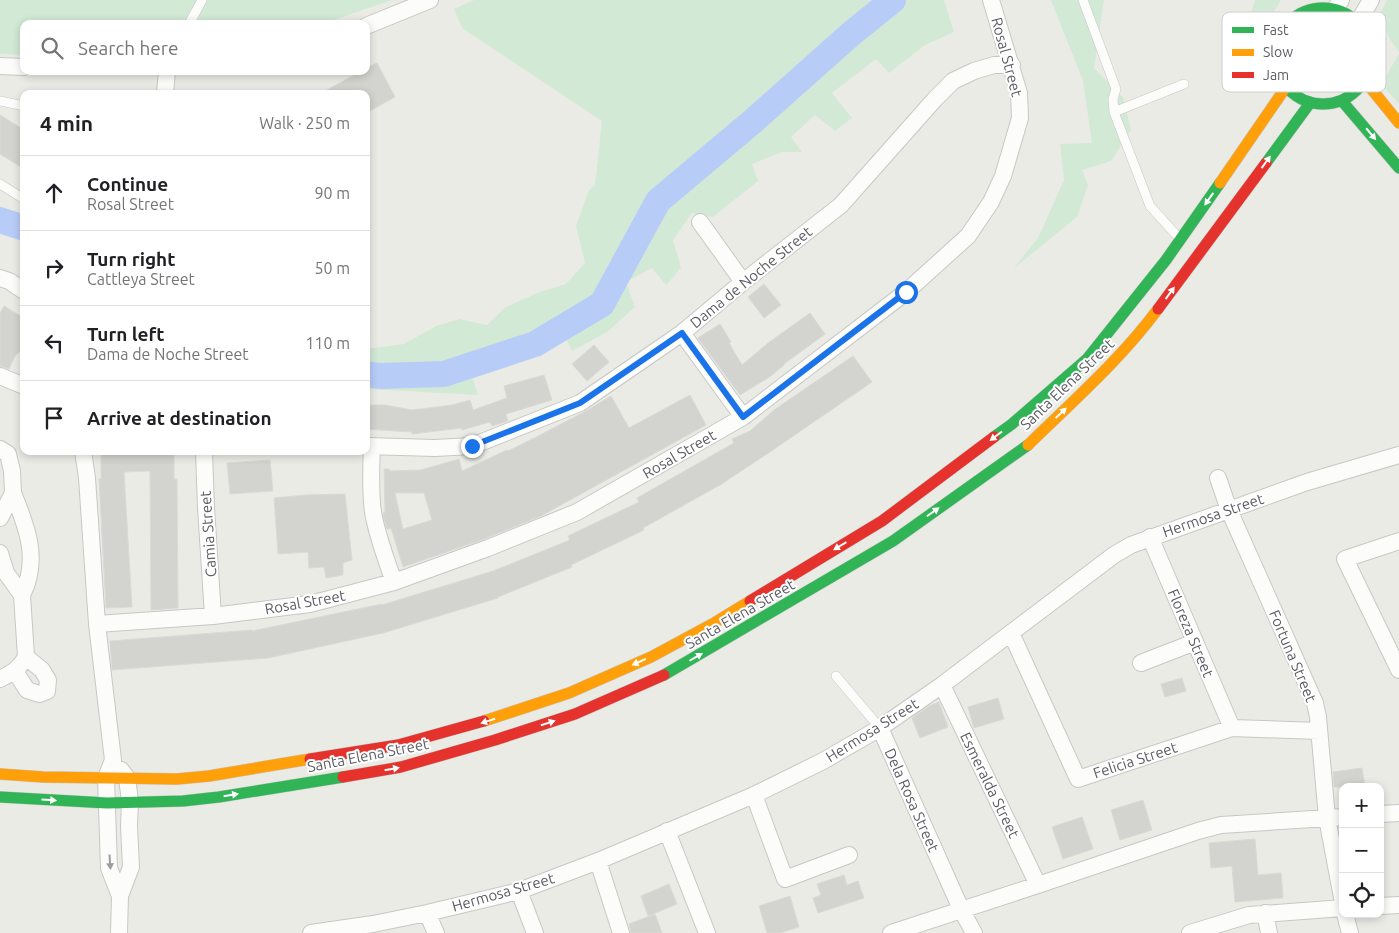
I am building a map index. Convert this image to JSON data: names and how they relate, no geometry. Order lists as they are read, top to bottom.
{
  "streets": {
    "street": [
      "Rosal Street",
      "Dama de Noche Street",
      "Santa Elena Street",
      "Hermosa Street",
      "Camia Street",
      "Floreza Street",
      "Fortuna Street",
      "Felicia Street",
      "Esmeralda Street",
      "Dela Rosa Street"
    ]
  },
  "crossings": [
    ["Rosal Street", "Dama de Noche Street"],
    ["Rosal Street", "Camia Street"],
    ["Hermosa Street", "Floreza Street"],
    ["Hermosa Street", "Fortuna Street"],
    ["Hermosa Street", "Felicia Street"],
    ["Hermosa Street", "Esmeralda Street"],
    ["Hermosa Street", "Dela Rosa Street"],
    ["Floreza Street", "Felicia Street"],
    ["Fortuna Street", "Felicia Street"]
  ],
  "legend": ["Fast", "Slow", "Jam"],
  "page": {
    "search": "Search here",
    "heading": ["4 min", "Walk · 250 m"],
    "list": [
      ["Continue", "Rosal Street", "90 m"],
      ["Turn right", "Cattleya Street", "50 m"],
      ["Turn left", "Dama de Noche Street", "110 m"],
      "Arrive at destination"
    ],
    "map_buttons": ["+", "−"]
  }
}
